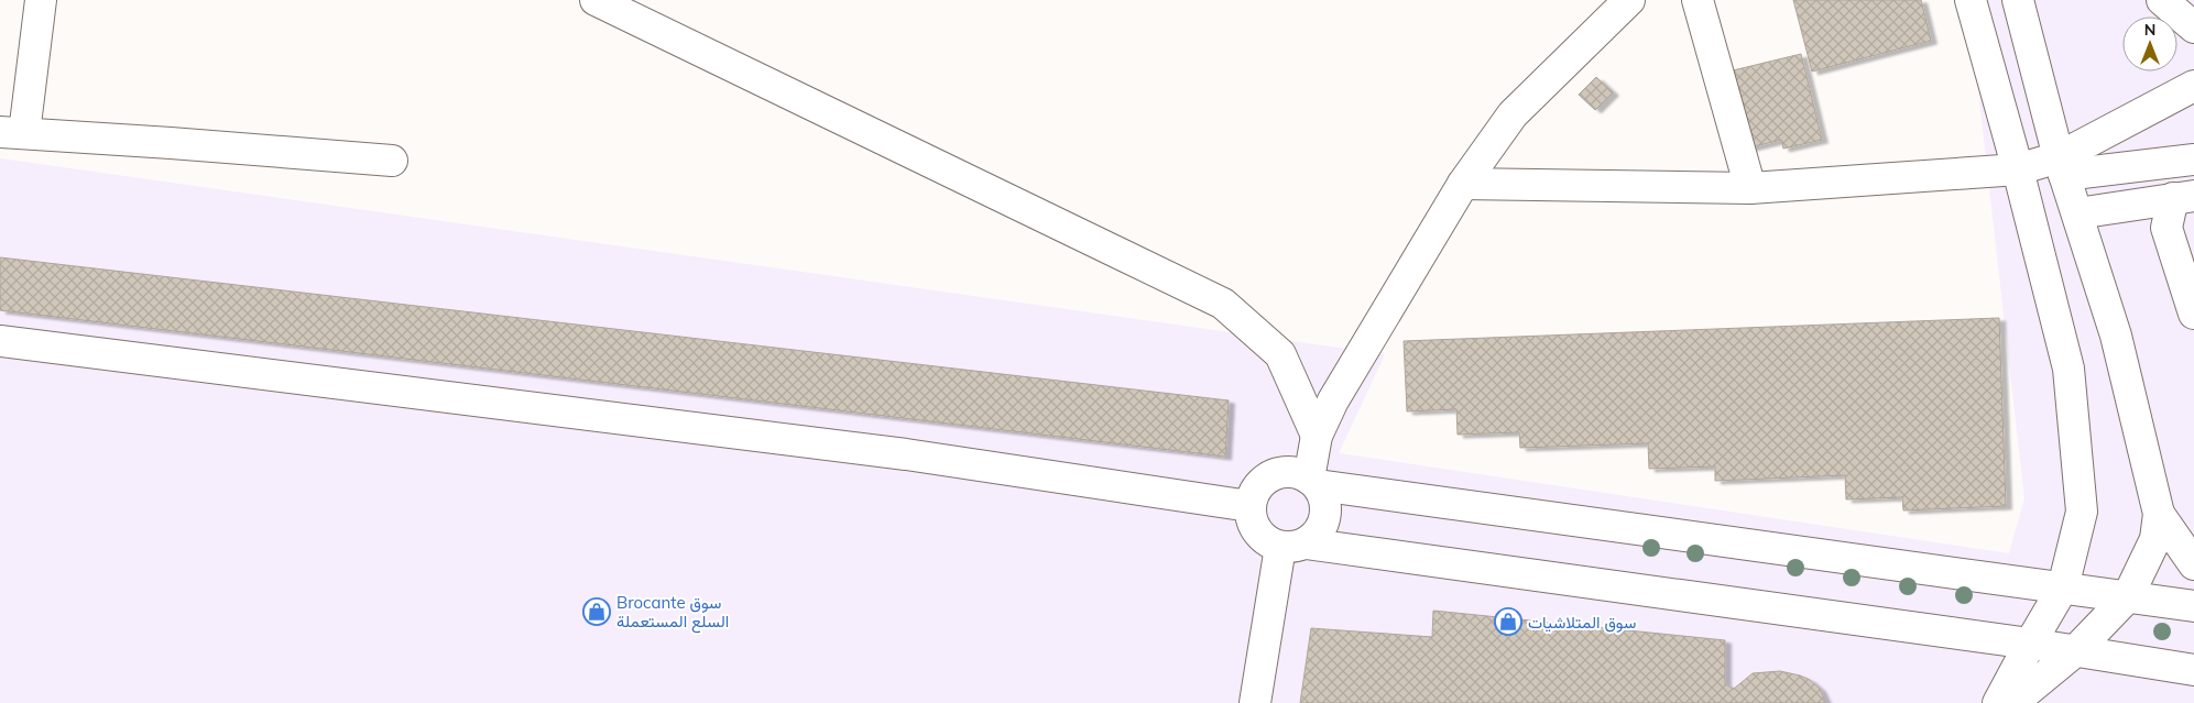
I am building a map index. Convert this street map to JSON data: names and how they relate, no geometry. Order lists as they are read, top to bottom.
{
  "places": {
    "shop": ["Brocante سوق السلع المستعملة", "سوق المتلاشيات"]
  },
  "north": "top"
}
